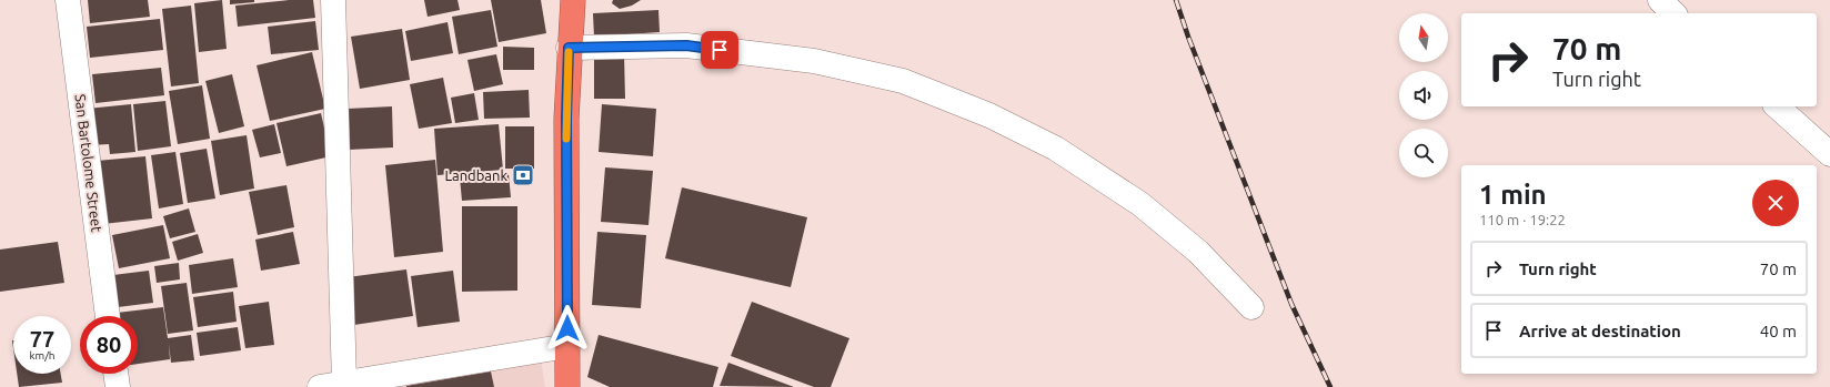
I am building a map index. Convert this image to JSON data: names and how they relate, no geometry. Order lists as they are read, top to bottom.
{
  "streets": {
    "street": ["San Bartolome Street"]
  },
  "places": {
    "bank": ["Landbank"]
  },
  "north": "top",
  "page": {
    "turn": ["70 m", "Turn right"],
    "heading": ["1 min", "110 m · 19:22"],
    "list": [
      {
        "name": "Turn right",
        "value": "70 m"
      },
      {
        "name": "Arrive at destination",
        "value": "40 m"
      }
    ],
    "speed": "77 km/h",
    "limit": "80"
  }
}
